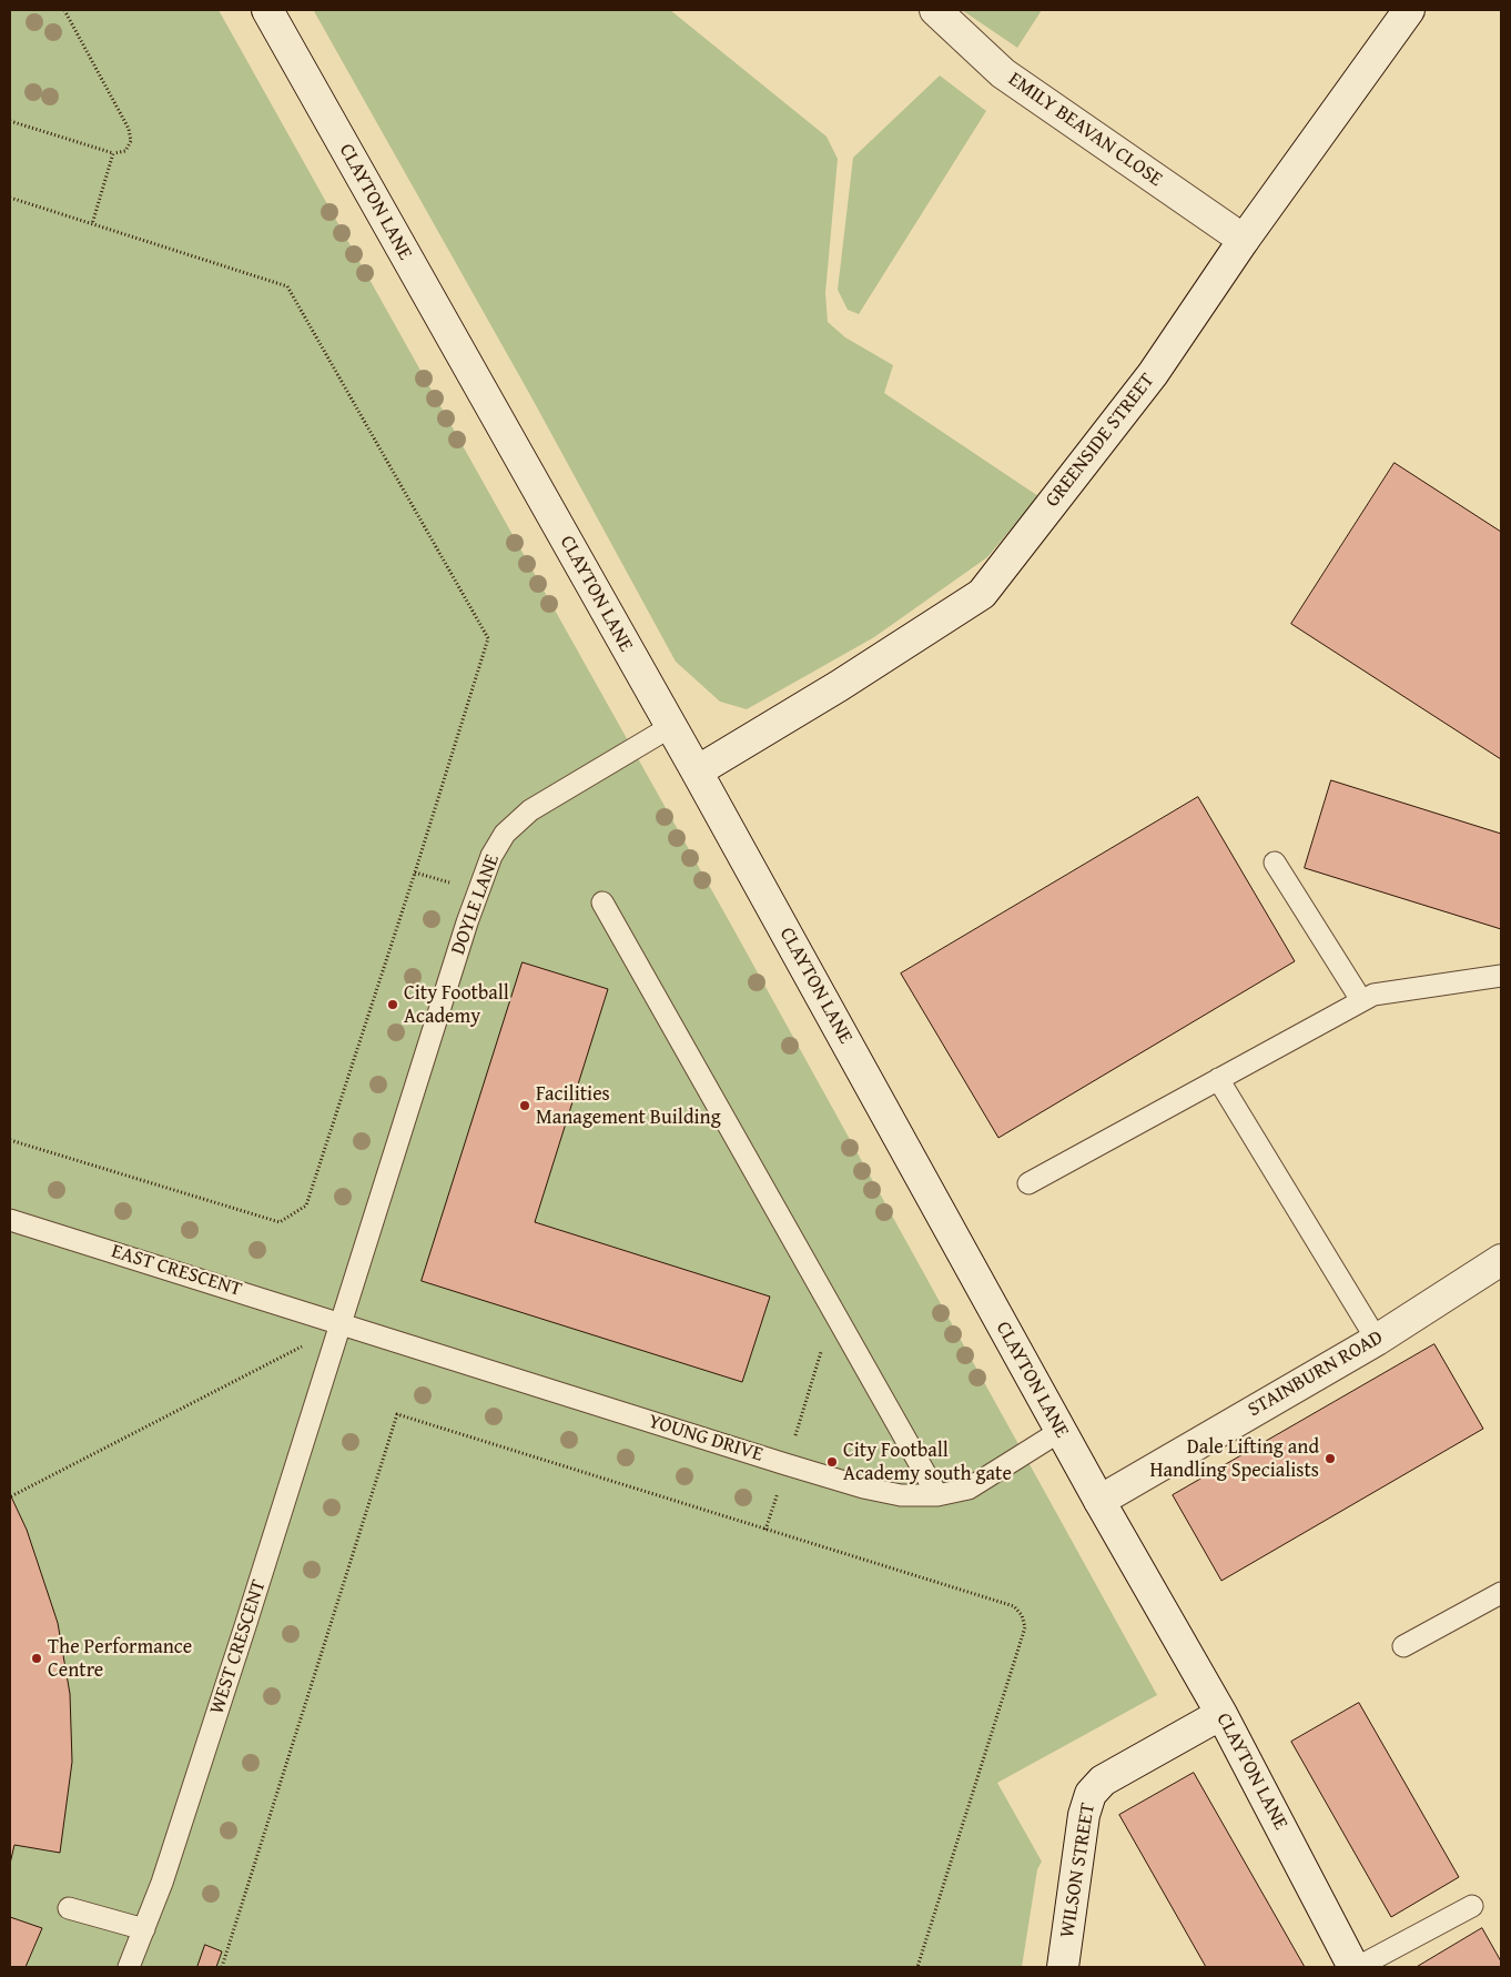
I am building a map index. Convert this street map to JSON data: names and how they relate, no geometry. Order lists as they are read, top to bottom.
{
  "streets": {
    "street": [
      "EMILY BEAVAN CLOSE",
      "CLAYTON LANE",
      "GREENSIDE STREET",
      "STAINBURN ROAD",
      "WILSON STREET"
    ],
    "lane": [
      "DOYLE LANE",
      "EAST CRESCENT",
      "YOUNG DRIVE",
      "WEST CRESCENT"
    ]
  },
  "crossings": [
    ["EMILY BEAVAN CLOSE", "GREENSIDE STREET"],
    ["CLAYTON LANE", "GREENSIDE STREET"],
    ["CLAYTON LANE", "DOYLE LANE"],
    ["CLAYTON LANE", "STAINBURN ROAD"],
    ["CLAYTON LANE", "YOUNG DRIVE"],
    ["CLAYTON LANE", "WILSON STREET"],
    ["DOYLE LANE", "EAST CRESCENT"],
    ["DOYLE LANE", "YOUNG DRIVE"],
    ["DOYLE LANE", "WEST CRESCENT"],
    ["EAST CRESCENT", "YOUNG DRIVE"],
    ["EAST CRESCENT", "WEST CRESCENT"],
    ["YOUNG DRIVE", "WEST CRESCENT"]
  ],
  "places": [
    "City Football Academy",
    "Facilities Management Building",
    "Dale Lifting and Handling Specialists",
    "City Football Academy south gate",
    "The Performance Centre"
  ]
}
